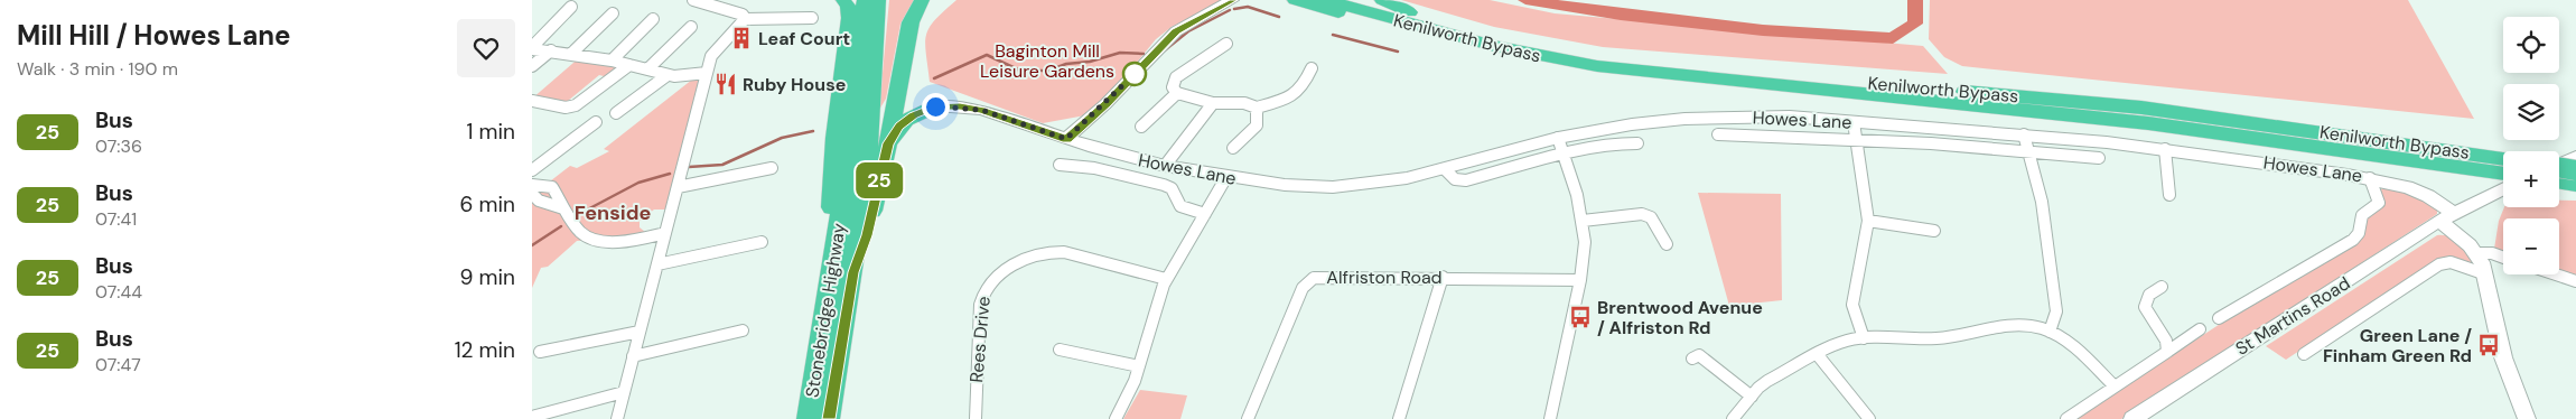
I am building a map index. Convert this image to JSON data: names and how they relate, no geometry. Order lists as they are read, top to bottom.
{
  "streets": {
    "highway": ["Kenilworth Bypass", "Stonebridge Highway"],
    "main road": ["Howes Lane", "St Martins Road"],
    "street": ["Alfriston Road", "Rees Drive"]
  },
  "crossings": [
    ["Howes Lane", "St Martins Road"]
  ],
  "districts": ["Fenside"],
  "parks": ["Baginton Mill Leisure Gardens"],
  "places": {
    "building": ["Leaf Court"],
    "restaurant": ["Ruby House"],
    "bus stop": ["Brentwood Avenue / Alfriston Rd", "Green Lane / Finham Green Rd"]
  },
  "lines": ["bus line 25"],
  "page": {
    "heading": ["Mill Hill / Howes Lane", "Walk · 3 min · 190 m"],
    "on_map": "25",
    "map_buttons": ["+", "−"],
    "list": [
      {
        "mark": "25",
        "name": "Bus",
        "note": "07:36",
        "value": "1 min"
      },
      {
        "mark": "25",
        "name": "Bus",
        "note": "07:41",
        "value": "6 min"
      },
      {
        "mark": "25",
        "name": "Bus",
        "note": "07:44",
        "value": "9 min"
      },
      {
        "mark": "25",
        "name": "Bus",
        "note": "07:47",
        "value": "12 min"
      }
    ]
  }
}
